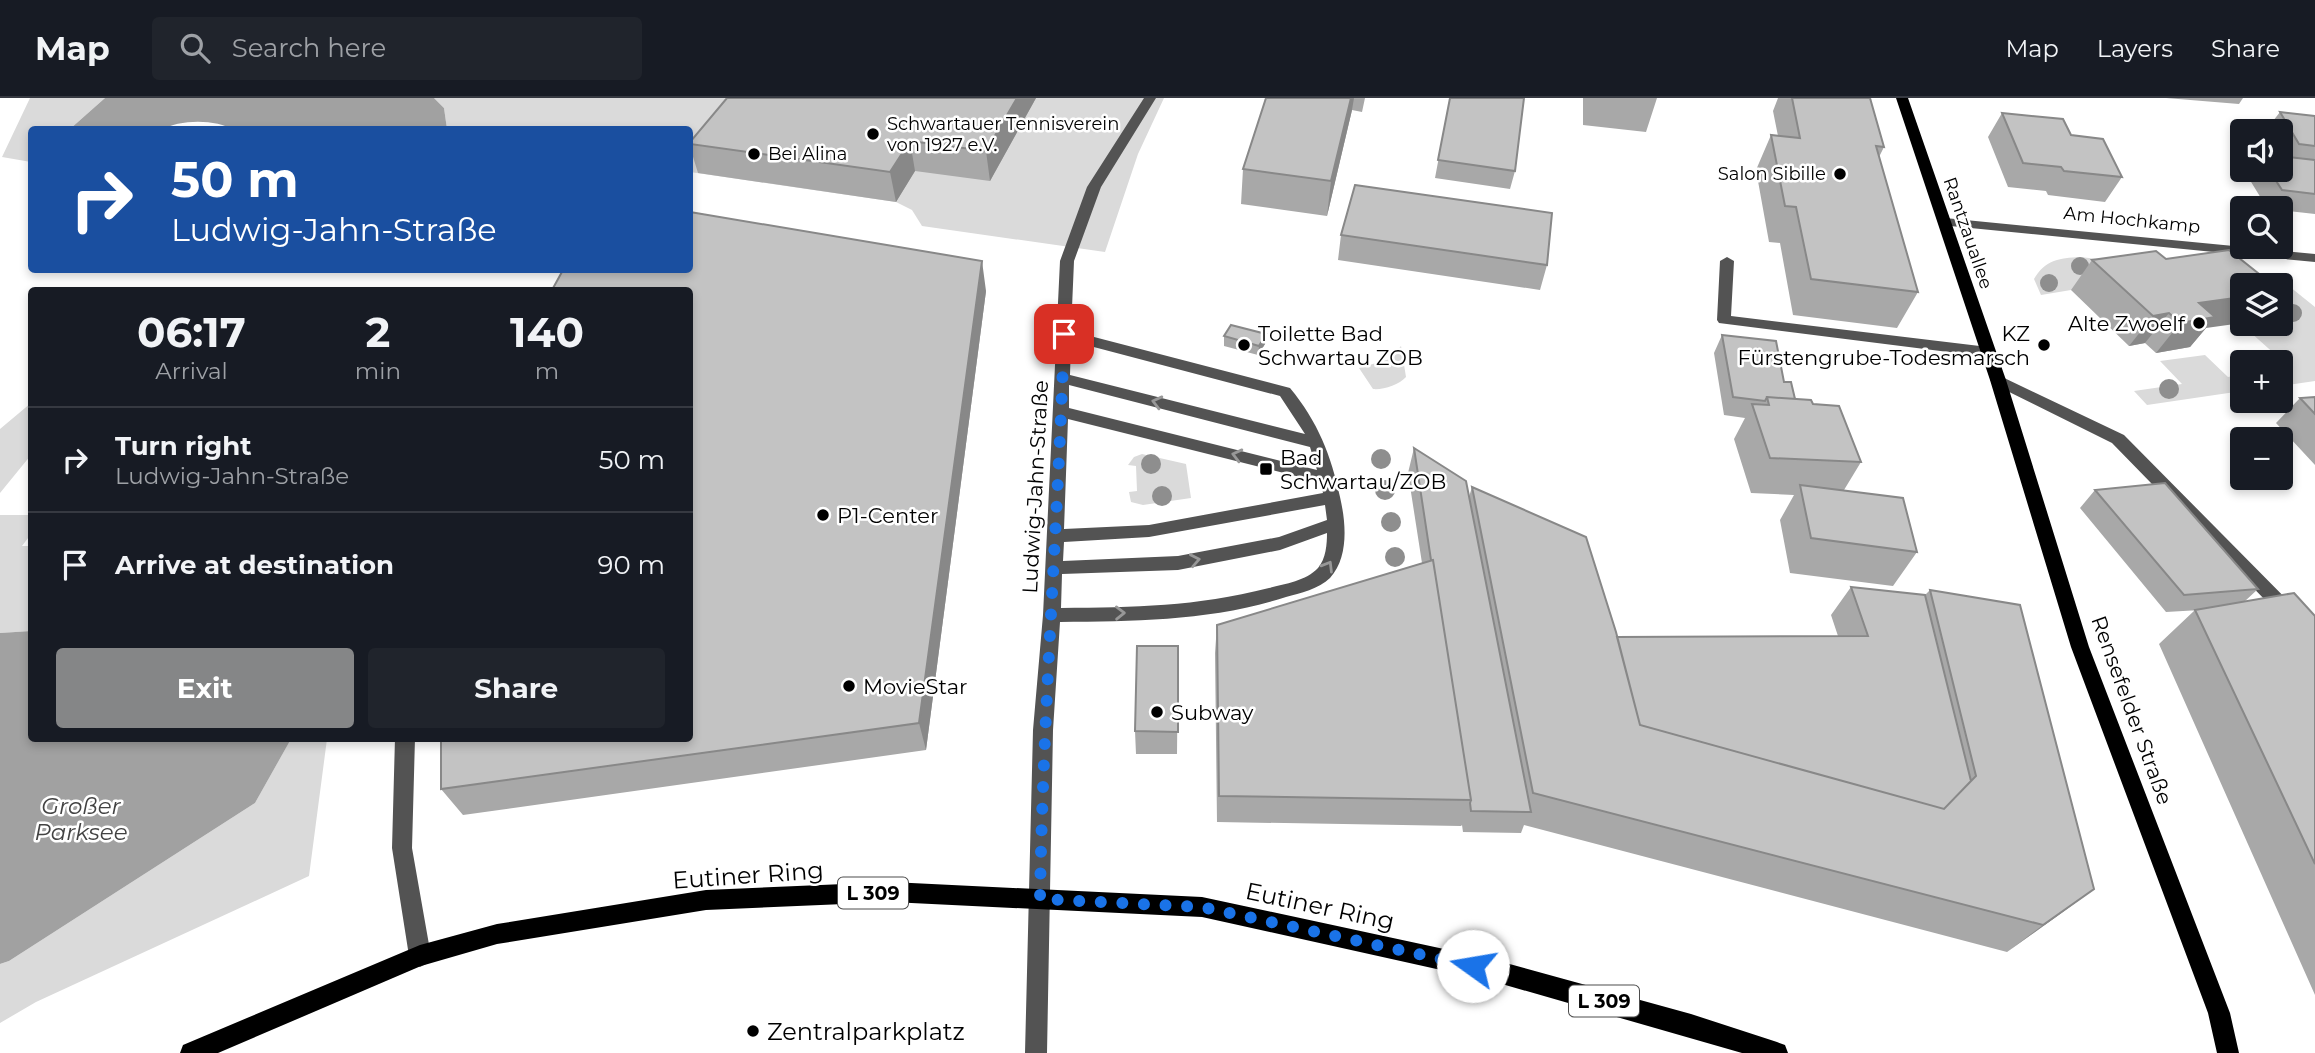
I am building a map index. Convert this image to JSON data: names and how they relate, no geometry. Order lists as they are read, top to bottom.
{
  "streets": {
    "main road": [
      "Rantzauallee",
      "Rensefelder Straße",
      "Eutiner Ring",
      "L 309"
    ],
    "street": ["Am Hochkamp", "Ludwig-Jahn-Straße"]
  },
  "crossings": [
    ["Am Hochkamp", "Rantzauallee"],
    ["Rantzauallee", "Rensefelder Straße"],
    ["Ludwig-Jahn-Straße", "Eutiner Ring"]
  ],
  "water": ["Großer Parksee"],
  "places": {
    "other": [
      "Schwartauer Tennisverein von 1927 e.V.",
      "Bei Alina",
      "Salon Sibille",
      "Alte Zwoelf",
      "Toilette Bad Schwartau ZOB",
      "KZ Fürstengrube-Todesmarsch",
      "P1-Center",
      "MovieStar",
      "Subway",
      "Zentralparkplatz"
    ],
    "transit": ["Bad Schwartau/ZOB"]
  },
  "page": {
    "header": "Map",
    "search": "Search here",
    "nav": ["Map", "Layers", "Share"],
    "map_buttons": ["+", "−"],
    "turn": ["50 m", "Ludwig-Jahn-Straße"],
    "eta": [
      "06:17",
      "Arrival",
      "2",
      "min",
      "140",
      "m"
    ],
    "list": [
      {
        "name": "Turn right",
        "note": "Ludwig-Jahn-Straße",
        "value": "50 m"
      },
      {
        "name": "Arrive at destination",
        "value": "90 m"
      }
    ],
    "buttons": ["Exit", "Share"]
  }
}
